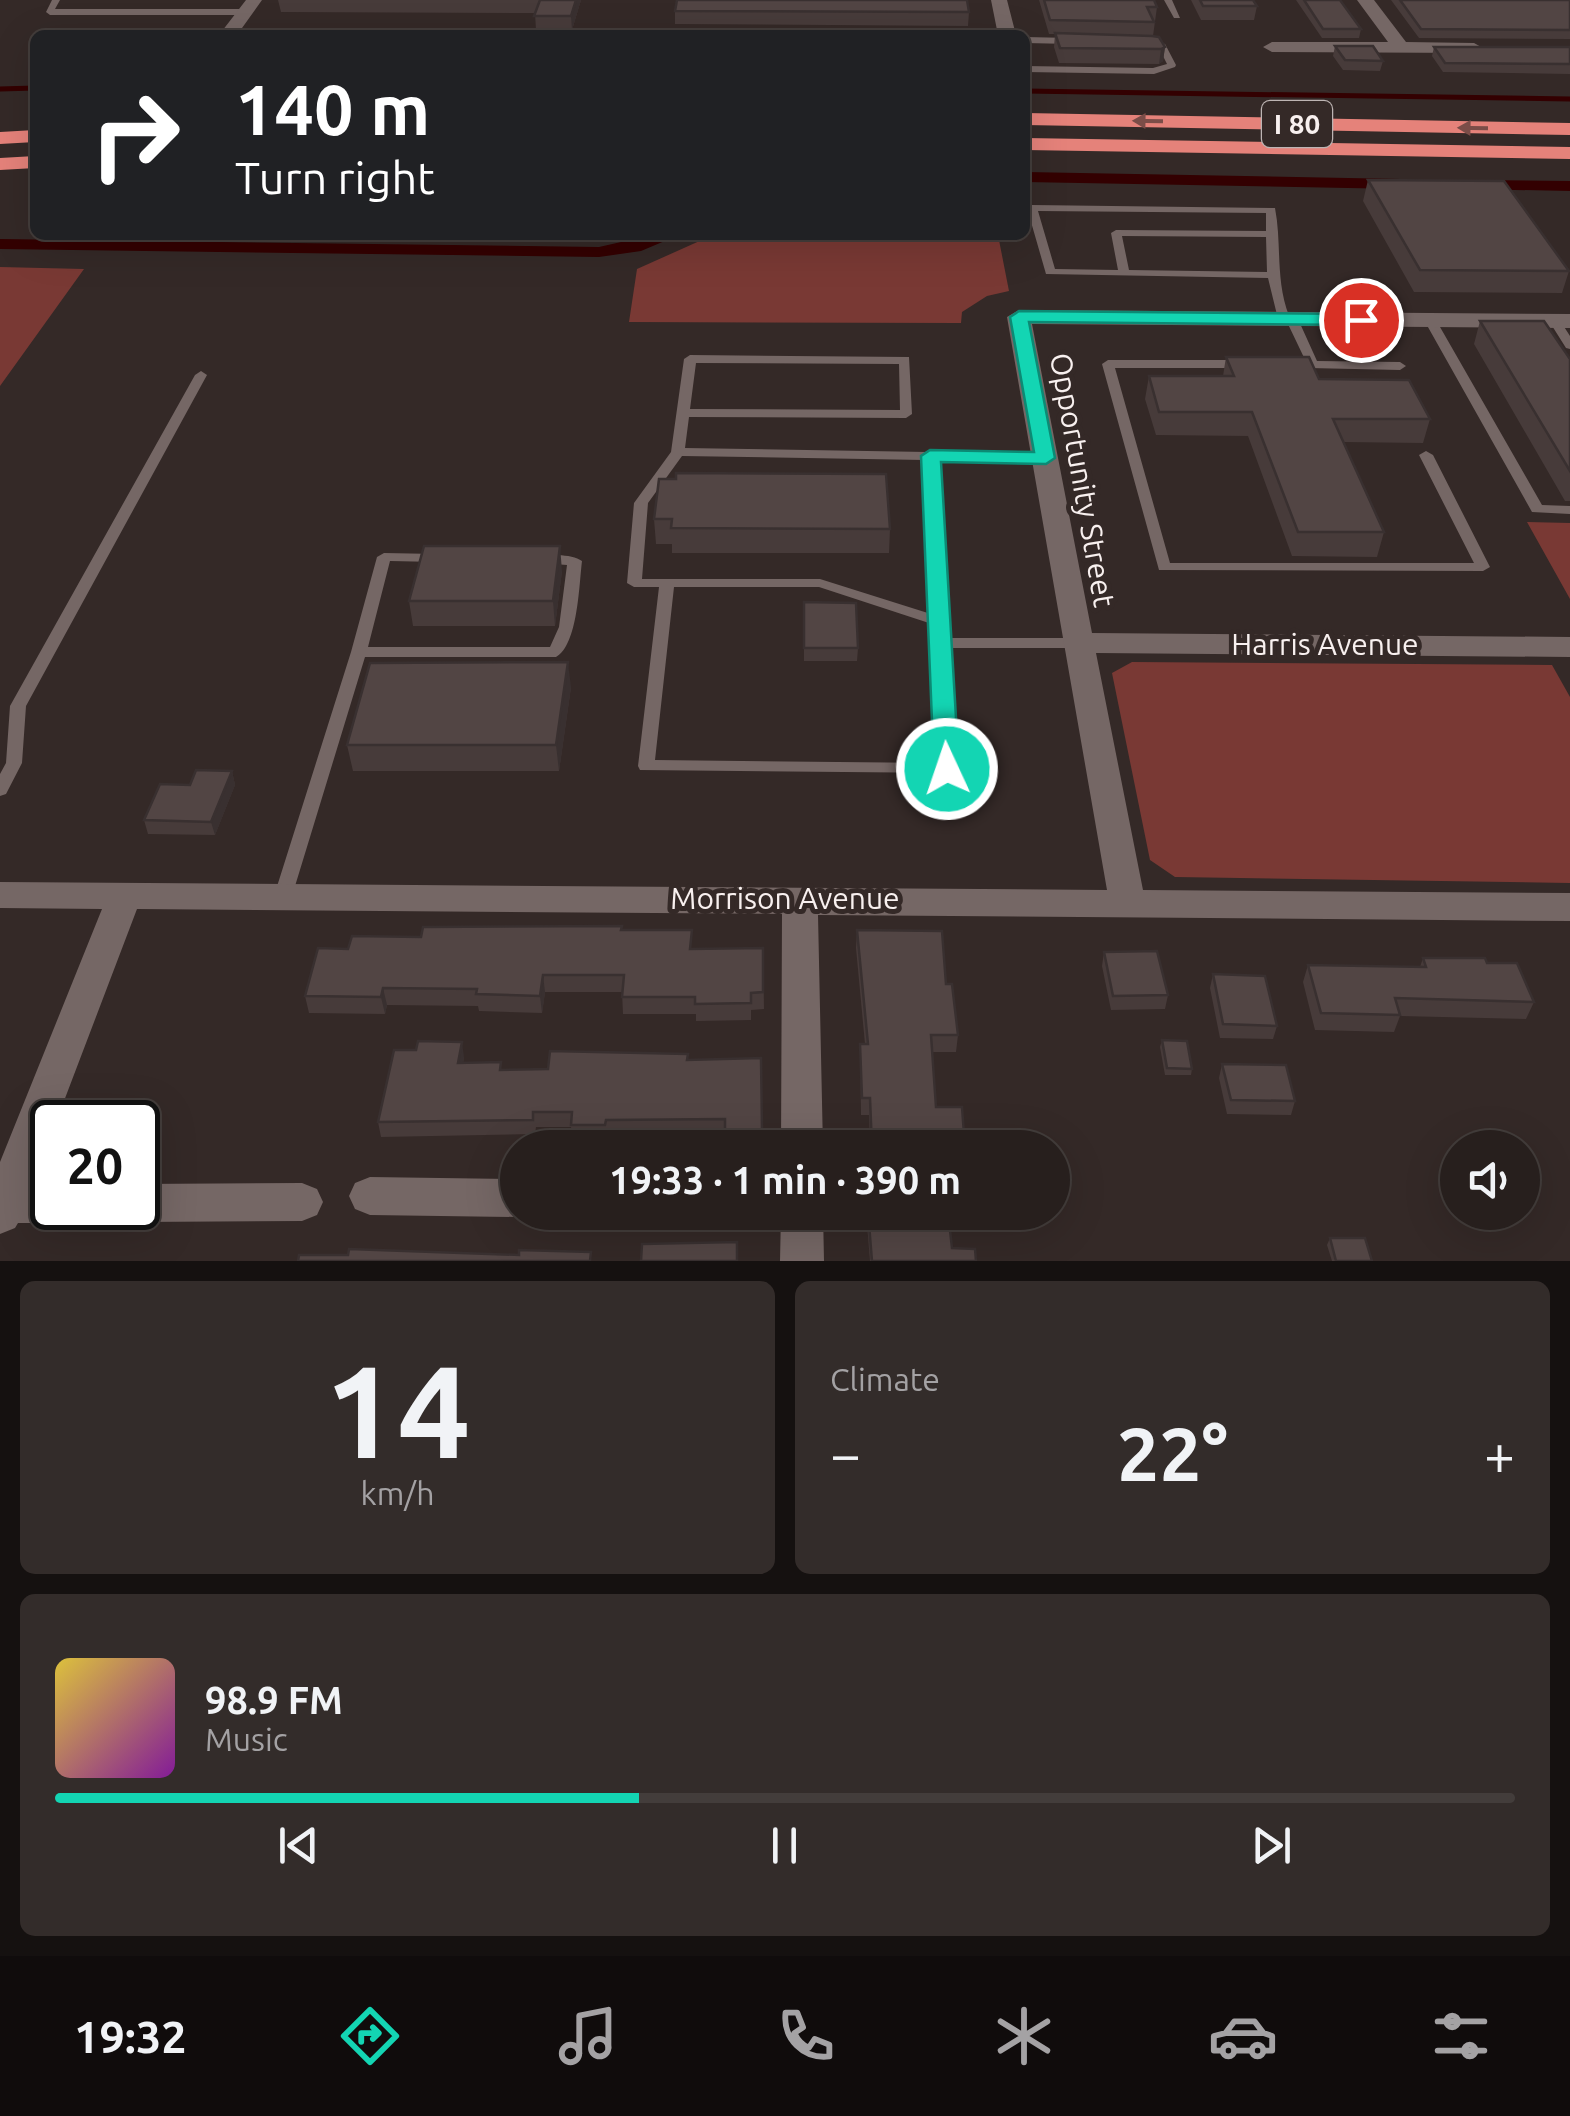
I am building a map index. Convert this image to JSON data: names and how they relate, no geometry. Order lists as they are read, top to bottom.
{
  "streets": {
    "highway": ["I 80"],
    "street": ["Opportunity Street", "Harris Avenue", "Morrison Avenue"]
  },
  "crossings": [
    ["Opportunity Street", "Harris Avenue"],
    ["Opportunity Street", "Morrison Avenue"]
  ],
  "page": {
    "turn": ["140 m", "Turn right"],
    "limit": "20",
    "trip": "19:33 · 1 min · 390 m",
    "tile": [
      ["14", "km/h"],
      "Climate"
    ],
    "heat": ["−", "22°", "+"],
    "song": ["98.9 FM", "Music"],
    "tabs": "19:32"
  }
}
